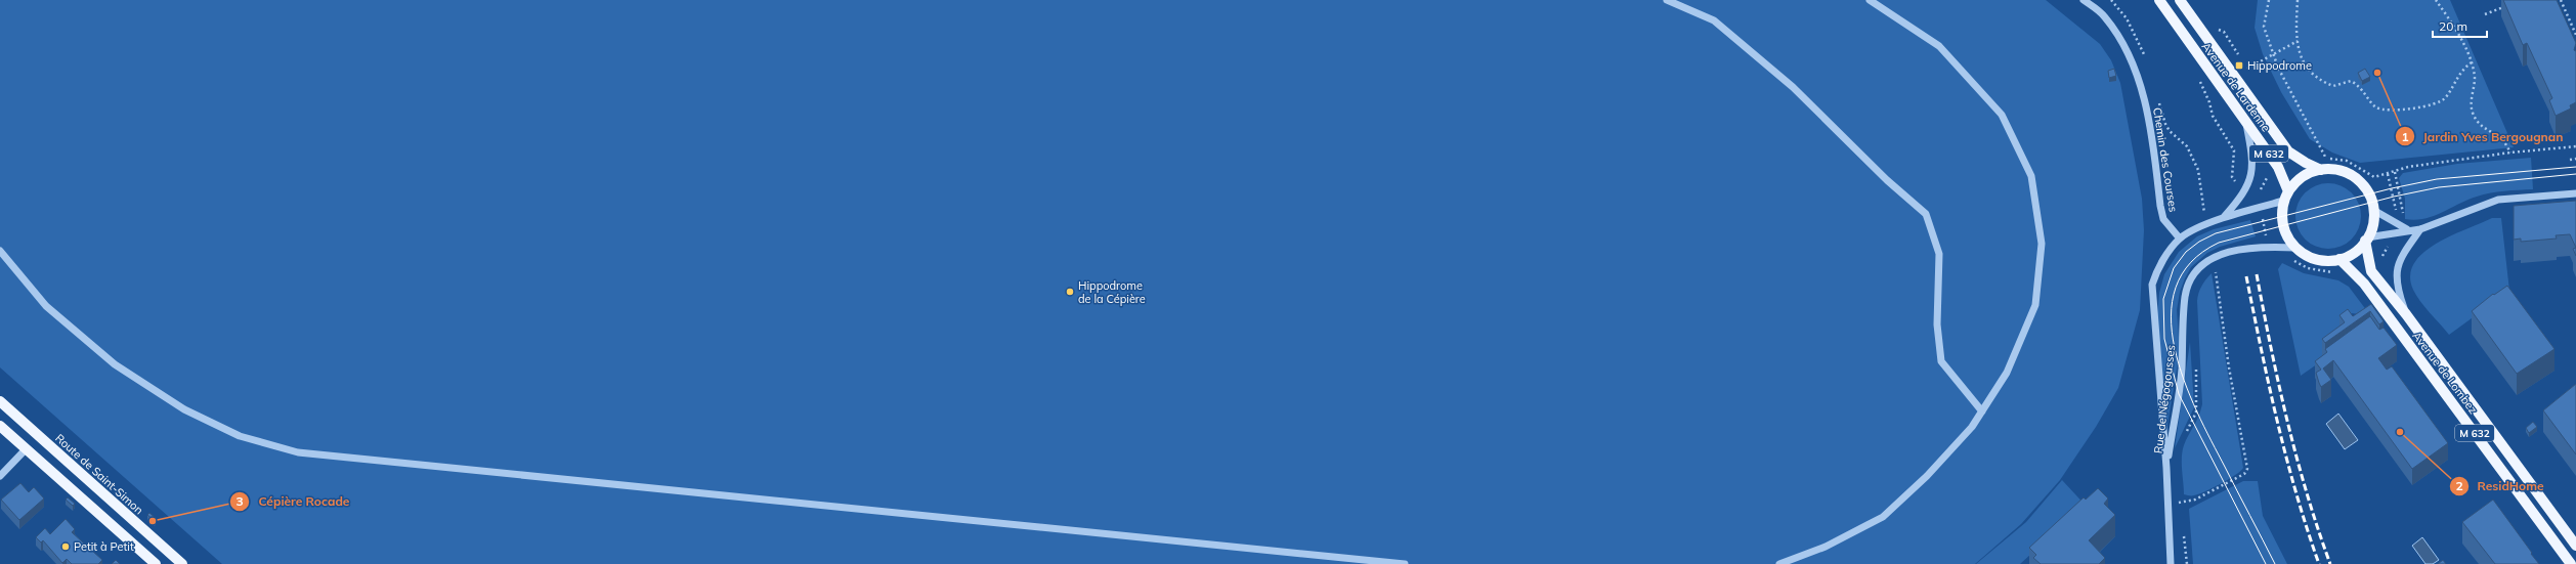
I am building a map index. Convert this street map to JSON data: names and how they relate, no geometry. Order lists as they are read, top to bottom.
{
  "streets": {
    "main road": [
      "Avenue de Lardenne",
      "M 632",
      "Avenue de Lombez",
      "Route de Saint-Simon"
    ],
    "street": ["Chemin des Courses", "Rue de Négogousses"]
  },
  "crossings": [
    ["Avenue de Lardenne", "Avenue de Lombez"],
    ["Avenue de Lardenne", "Rue de Négogousses"],
    ["Chemin des Courses", "Rue de Négogousses"],
    ["Avenue de Lombez", "Rue de Négogousses"]
  ],
  "places": {
    "transit": ["Hippodrome"],
    "other": [
      "Jardin Yves Bergougnan",
      "Hippodrome de la Cépière",
      "ResidHome",
      "Cépière Rocade",
      "Petit à Petit"
    ]
  },
  "scale_bar": "20 m"
}
